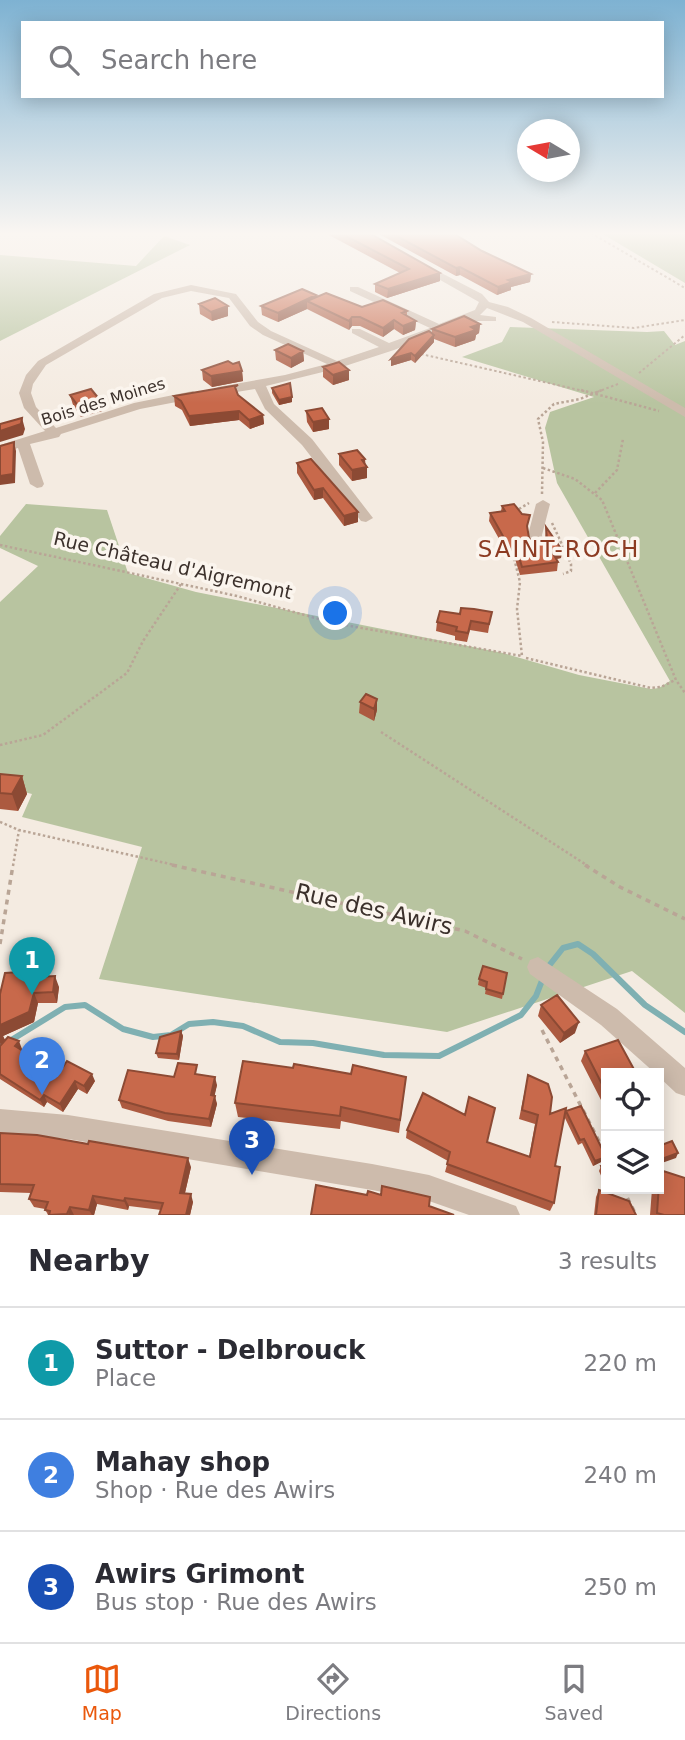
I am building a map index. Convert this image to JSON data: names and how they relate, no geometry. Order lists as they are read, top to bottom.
{
  "streets": {
    "street": ["Bois des Moines"],
    "path": ["Rue Château d'Aigremont", "Rue des Awirs"]
  },
  "districts": ["SAINT-ROCH"],
  "north": "left",
  "page": {
    "search": "Search here",
    "pins": ["1", "2", "3"],
    "heading": ["Nearby", "3 results"],
    "list": [
      {
        "mark": "1",
        "name": "Suttor - Delbrouck",
        "note": "Place",
        "value": "220 m"
      },
      {
        "mark": "2",
        "name": "Mahay shop",
        "note": "Shop · Rue des Awirs",
        "value": "240 m"
      },
      {
        "mark": "3",
        "name": "Awirs Grimont",
        "note": "Bus stop · Rue des Awirs",
        "value": "250 m"
      }
    ],
    "nav": ["Map", "Directions", "Saved"]
  }
}
